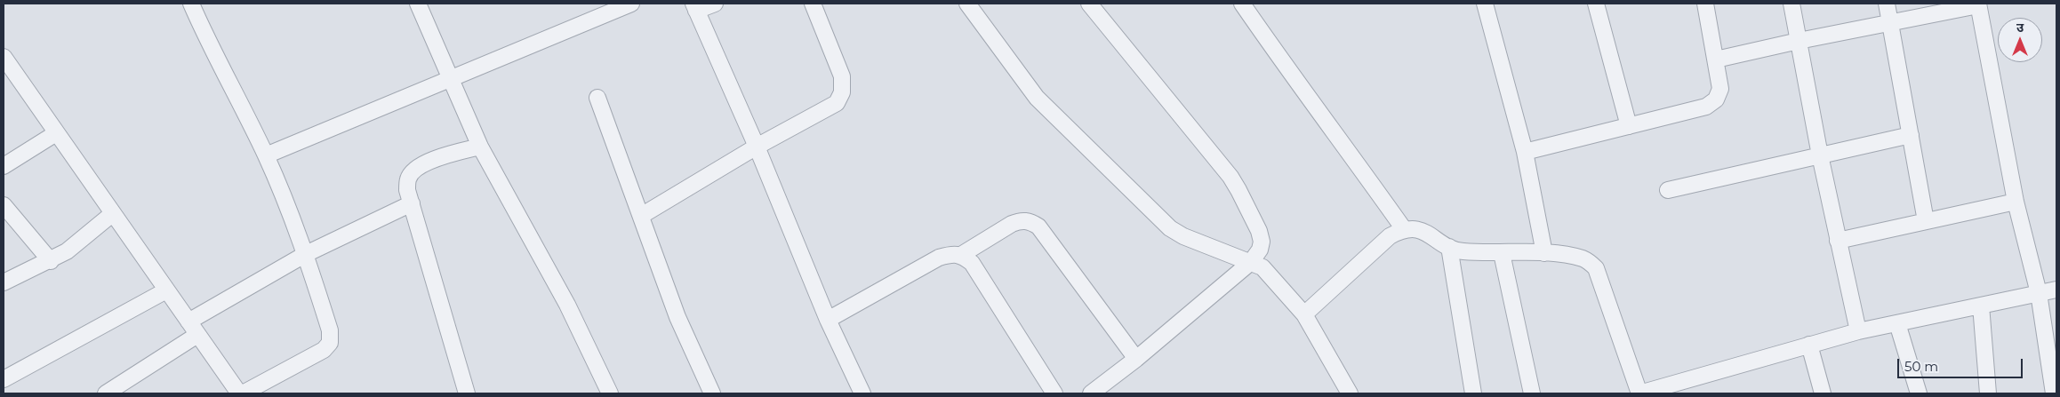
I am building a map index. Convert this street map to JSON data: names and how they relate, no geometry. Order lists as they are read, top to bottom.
{
  "scale_bar": "50 m",
  "north": "top"
}
